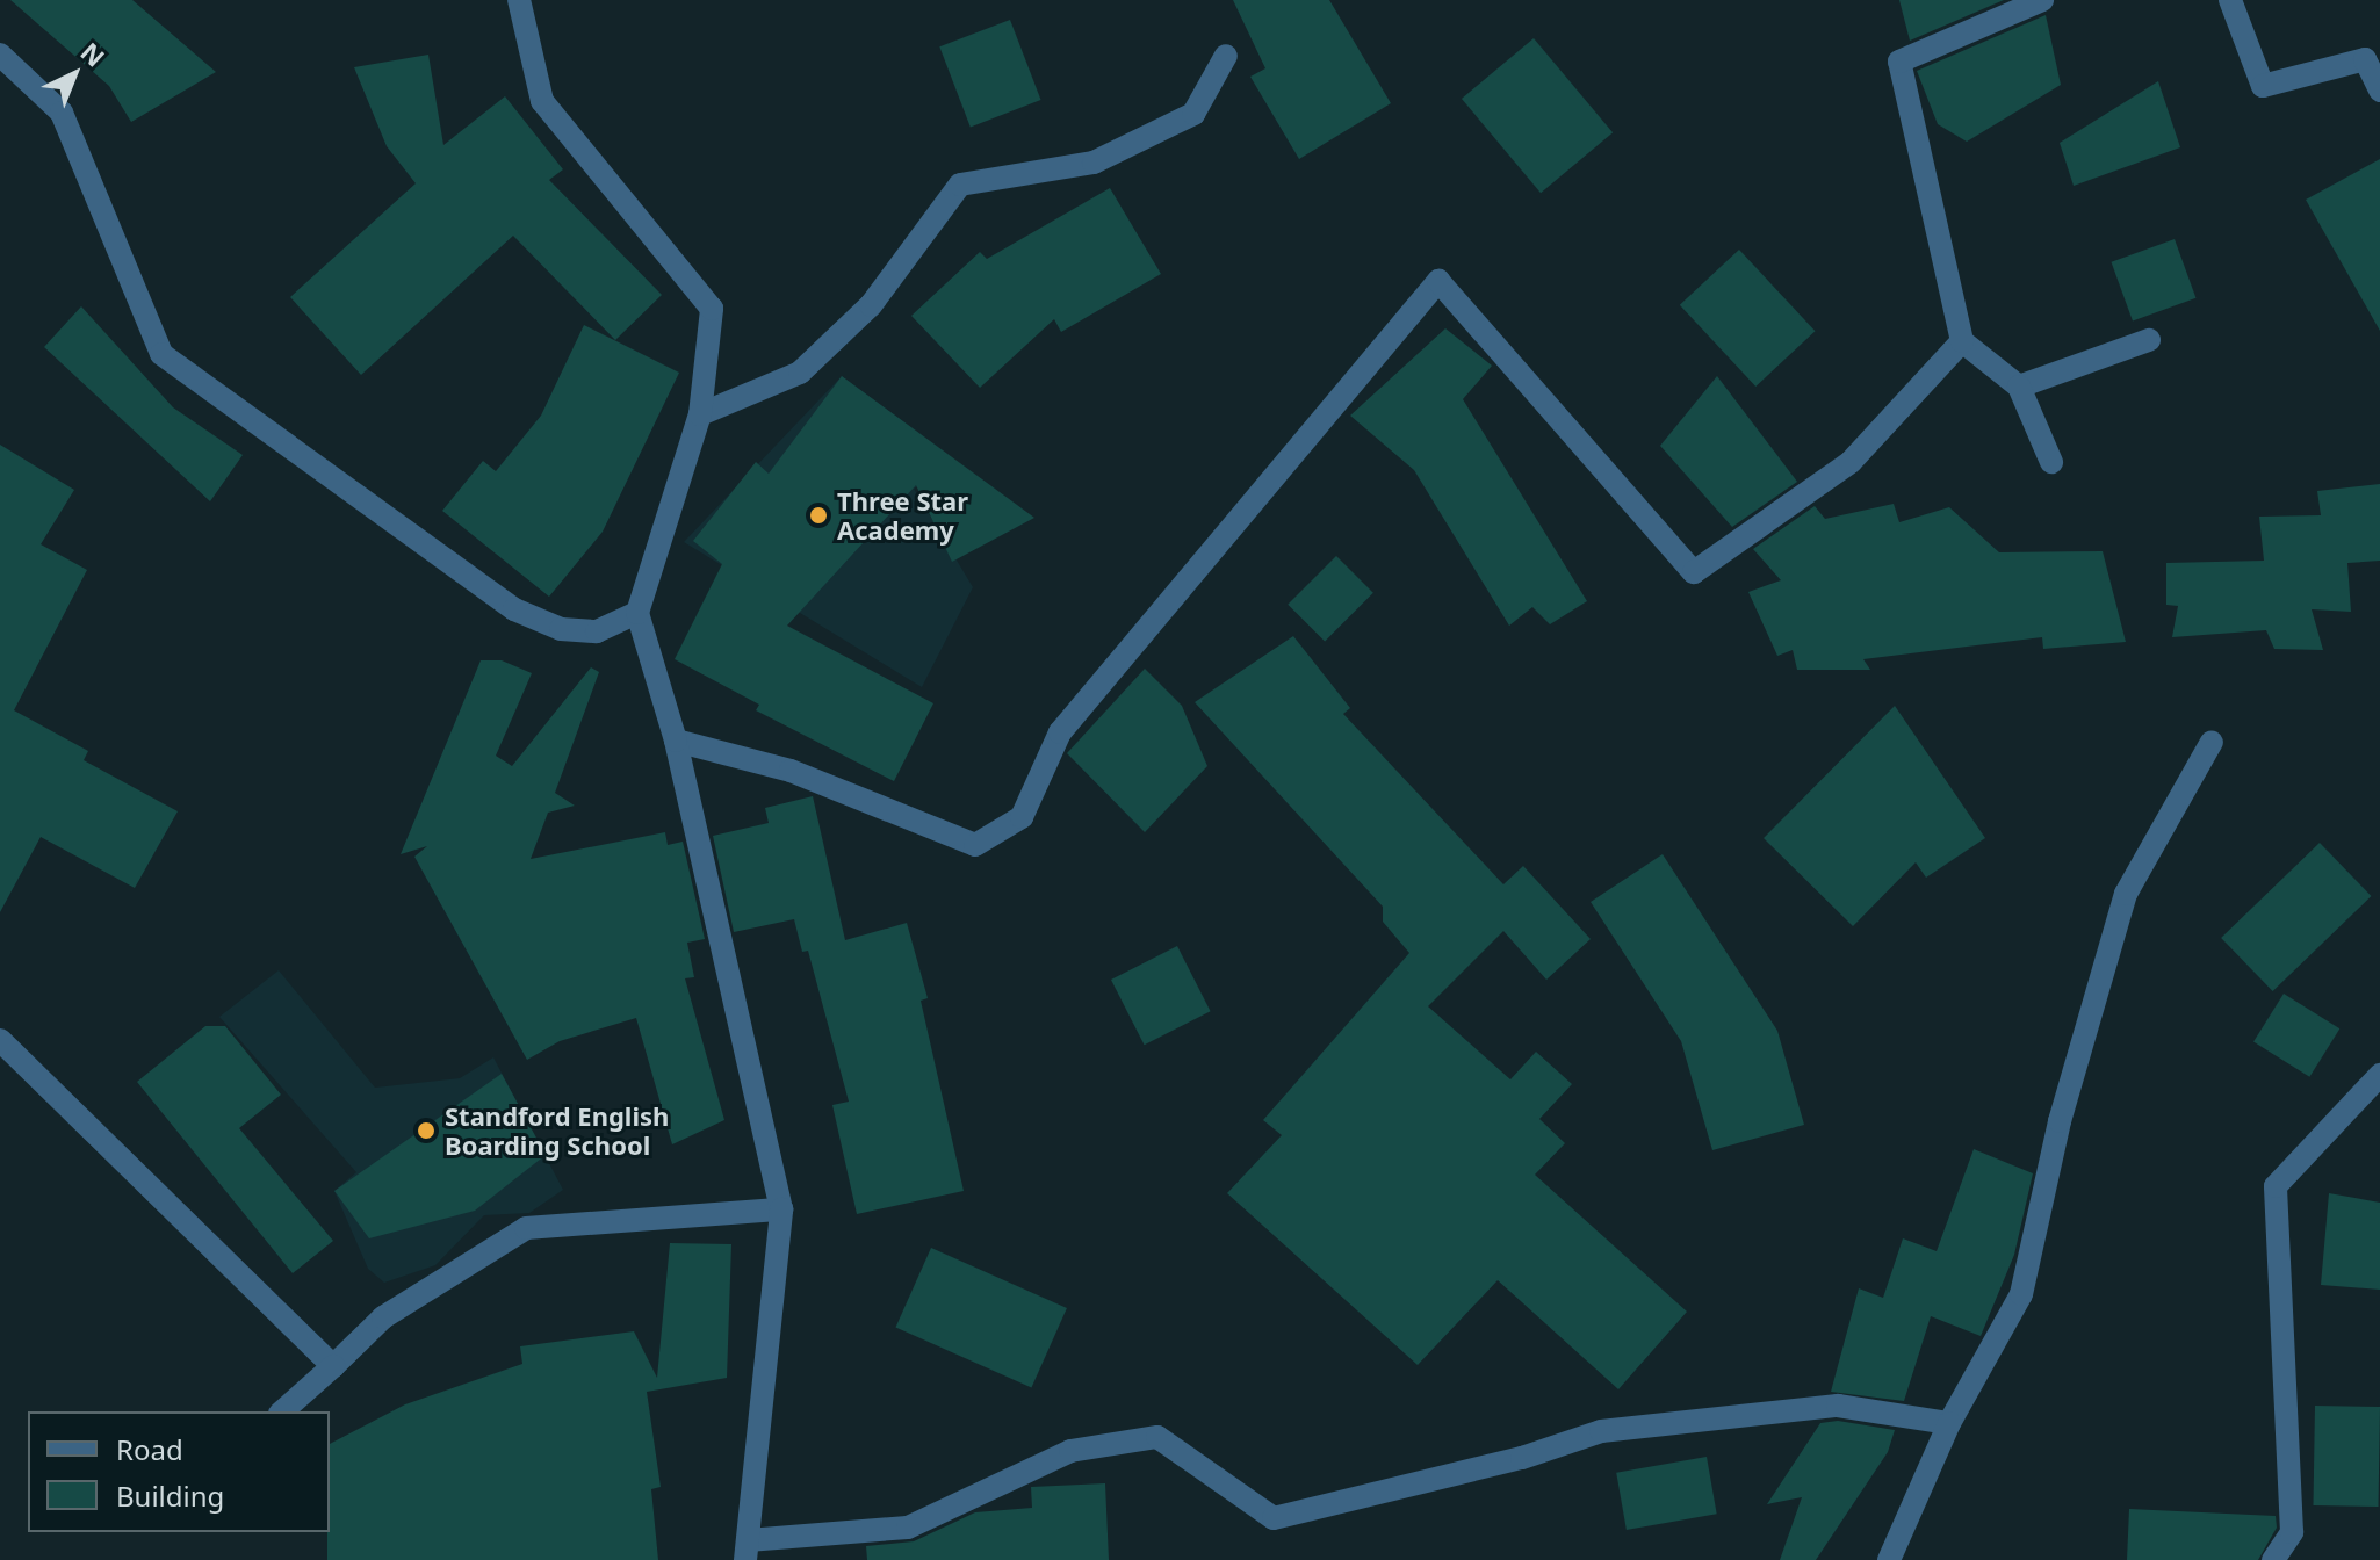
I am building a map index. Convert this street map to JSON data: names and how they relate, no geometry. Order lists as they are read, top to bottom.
{
  "places": ["Three Star Academy", "Standford English Boarding School"],
  "legend": ["Road", "Building"],
  "north": "top right"
}
